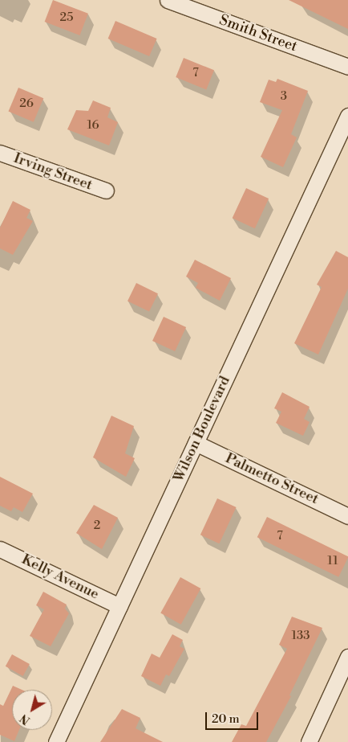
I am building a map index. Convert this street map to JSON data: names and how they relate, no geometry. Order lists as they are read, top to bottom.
{
  "streets": {
    "street": [
      "Smith Street",
      "Irving Street",
      "Wilson Boulevard",
      "Palmetto Street",
      "Kelly Avenue"
    ]
  },
  "crossings": [
    ["Wilson Boulevard", "Palmetto Street"],
    ["Wilson Boulevard", "Kelly Avenue"]
  ],
  "house_numbers": [
    "25",
    "7",
    "3",
    "26",
    "16",
    "2",
    "7",
    "11",
    "133"
  ],
  "scale_bar": "20 m",
  "north": "bottom left"
}
